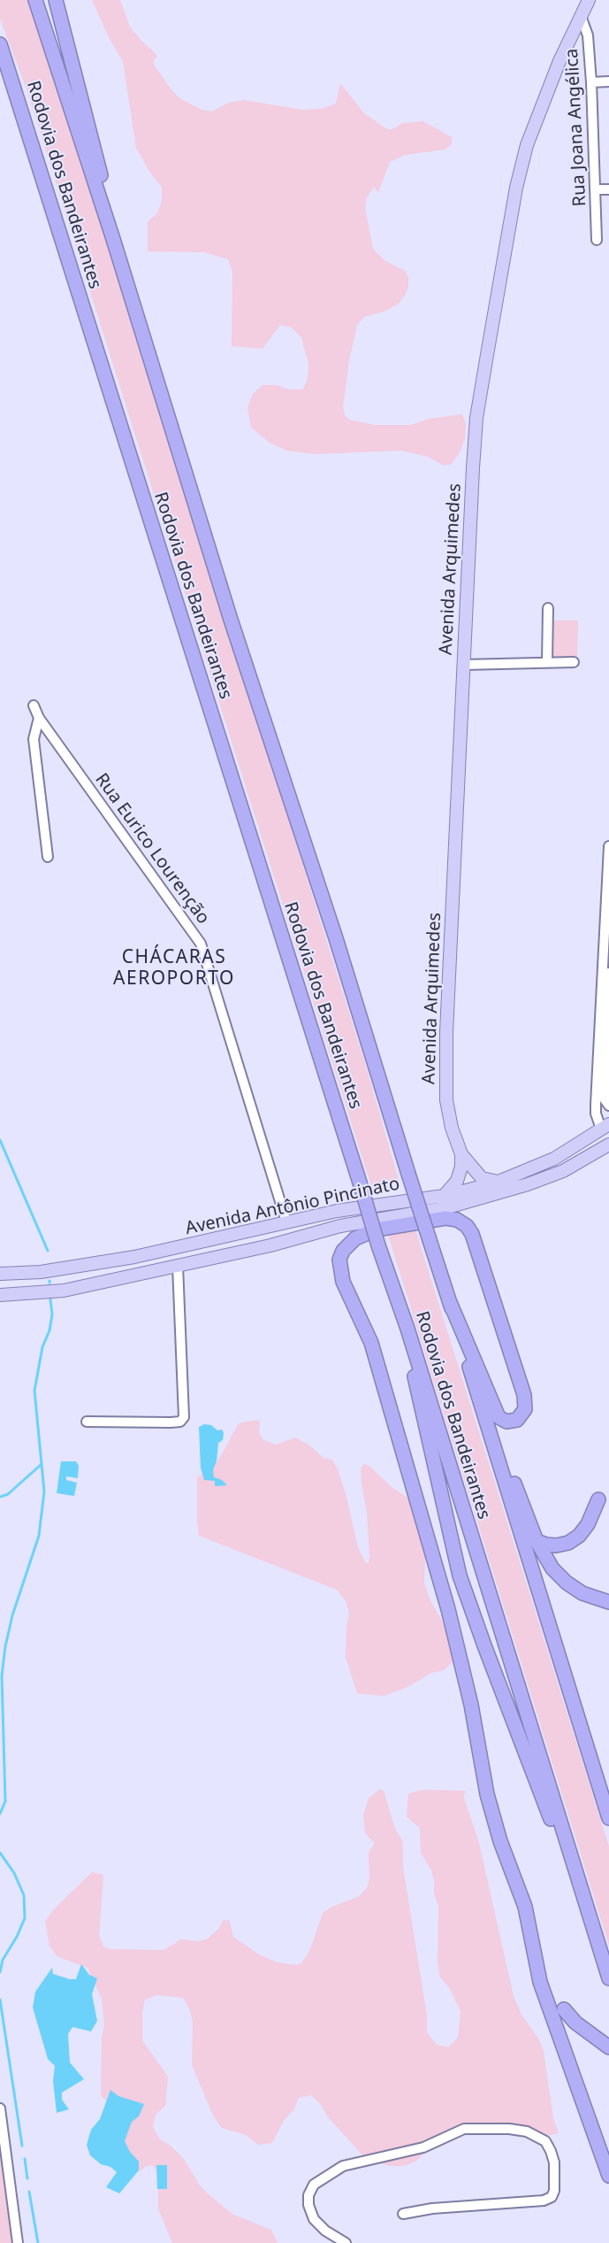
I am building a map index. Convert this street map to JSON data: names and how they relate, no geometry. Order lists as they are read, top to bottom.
{
  "streets": {
    "highway": ["Rodovia dos Bandeirantes"],
    "main road": ["Avenida Arquimedes", "Avenida Antônio Pincinato"],
    "street": ["Rua Joana Angélica", "Rua Eurico Lourenção"]
  },
  "crossings": [
    ["Rua Joana Angélica", "Avenida Arquimedes"],
    ["Avenida Arquimedes", "Avenida Antônio Pincinato"],
    ["Rua Eurico Lourenção", "Avenida Antônio Pincinato"]
  ],
  "districts": ["CHÁCARAS AEROPORTO"]
}
